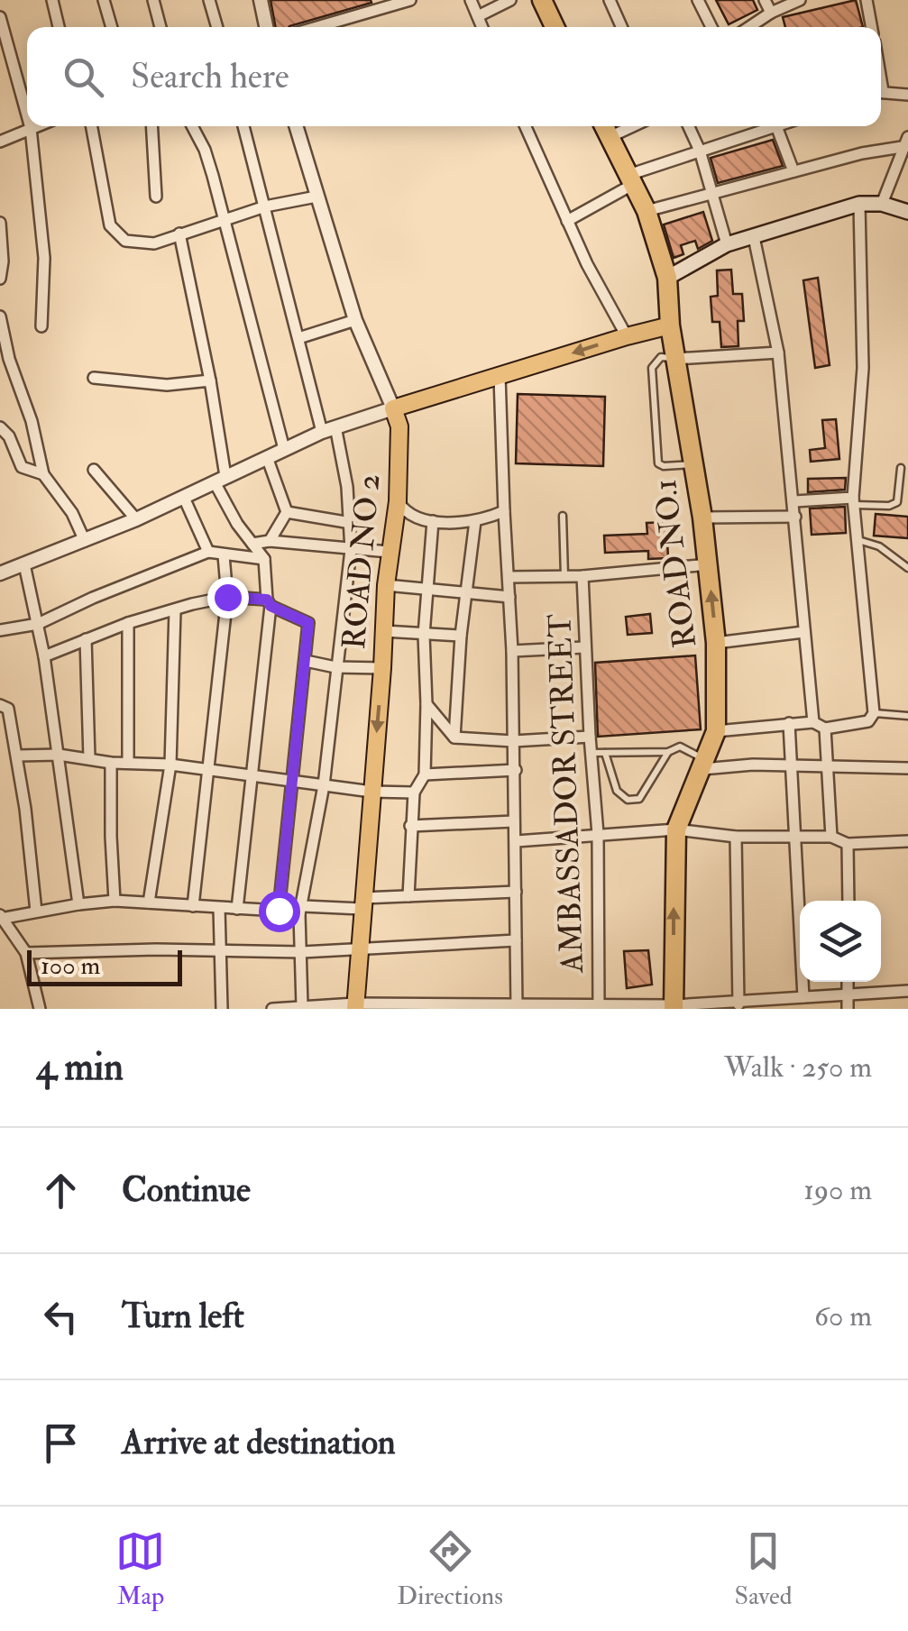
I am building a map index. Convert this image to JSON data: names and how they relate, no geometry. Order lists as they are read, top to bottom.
{
  "streets": {
    "highway": ["ROAD NO.1"],
    "main road": ["ROAD NO 2"],
    "street": ["AMBASSADOR STREET"]
  },
  "scale_bar": "100 m",
  "page": {
    "search": "Search here",
    "scale": "100 m",
    "heading": ["4 min", "Walk · 250 m"],
    "list": [
      ["Continue", "190 m"],
      ["Turn left", "60 m"],
      "Arrive at destination"
    ],
    "nav": ["Map", "Directions", "Saved"]
  }
}
